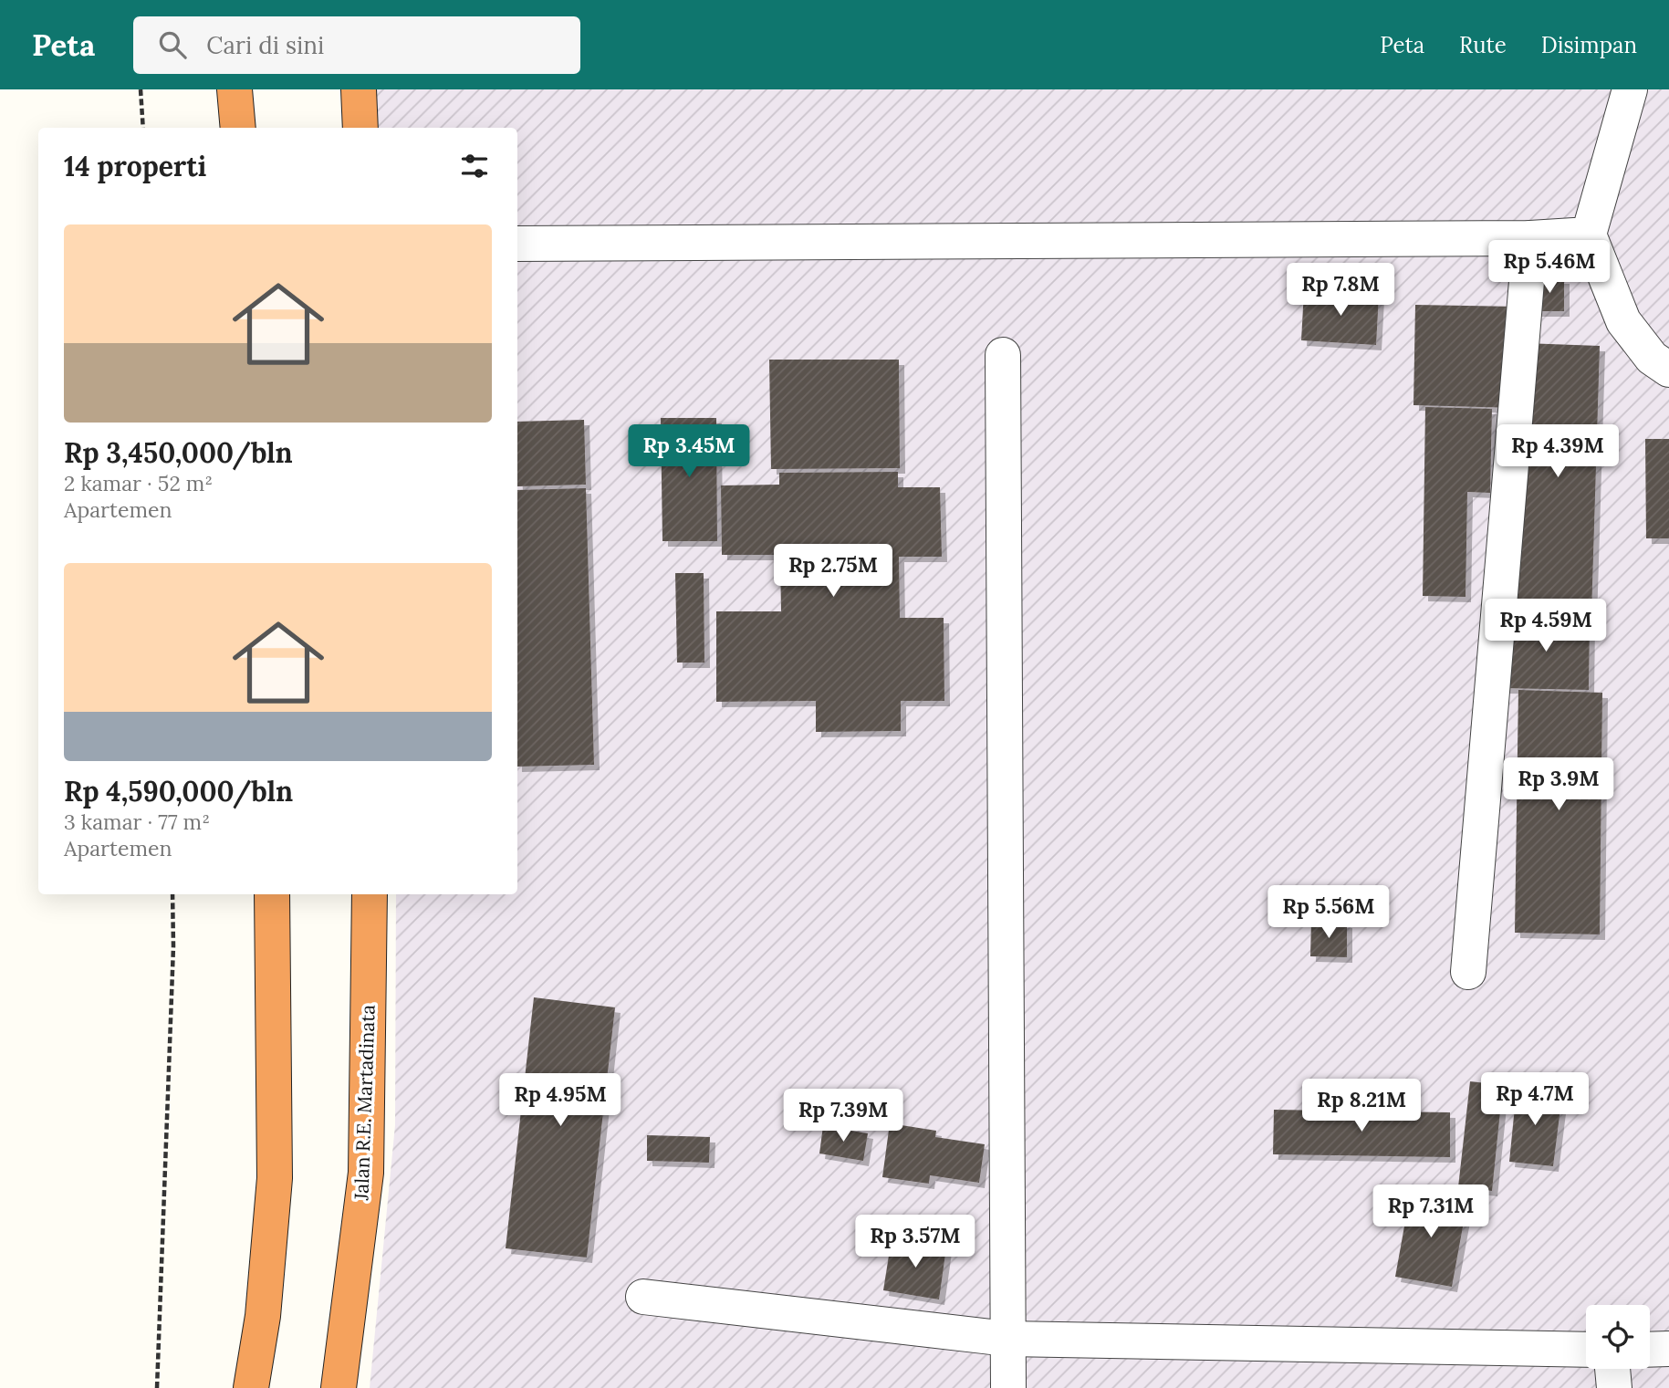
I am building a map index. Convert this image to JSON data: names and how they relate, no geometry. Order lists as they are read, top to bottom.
{
  "streets": {
    "highway": ["Jalan R.E. Martadinata"]
  },
  "page": {
    "header": "Peta",
    "search": "Cari di sini",
    "nav": ["Peta", "Rute", "Disimpan"],
    "heading": "14 properti",
    "list": [
      {
        "name": "Rp 3,450,000/bln",
        "note": "2 kamar · 52 m² · Apartemen"
      },
      {
        "name": "Rp 4,590,000/bln",
        "note": "3 kamar · 77 m² · Apartemen"
      }
    ],
    "price": [
      "Rp 5.46M",
      "Rp 7.8M",
      "Rp 3.45M",
      "Rp 4.39M",
      "Rp 2.75M",
      "Rp 4.59M",
      "Rp 3.9M",
      "Rp 5.56M",
      "Rp 4.7M",
      "Rp 4.95M",
      "Rp 8.21M",
      "Rp 7.39M",
      "Rp 7.31M",
      "Rp 3.57M"
    ]
  }
}
